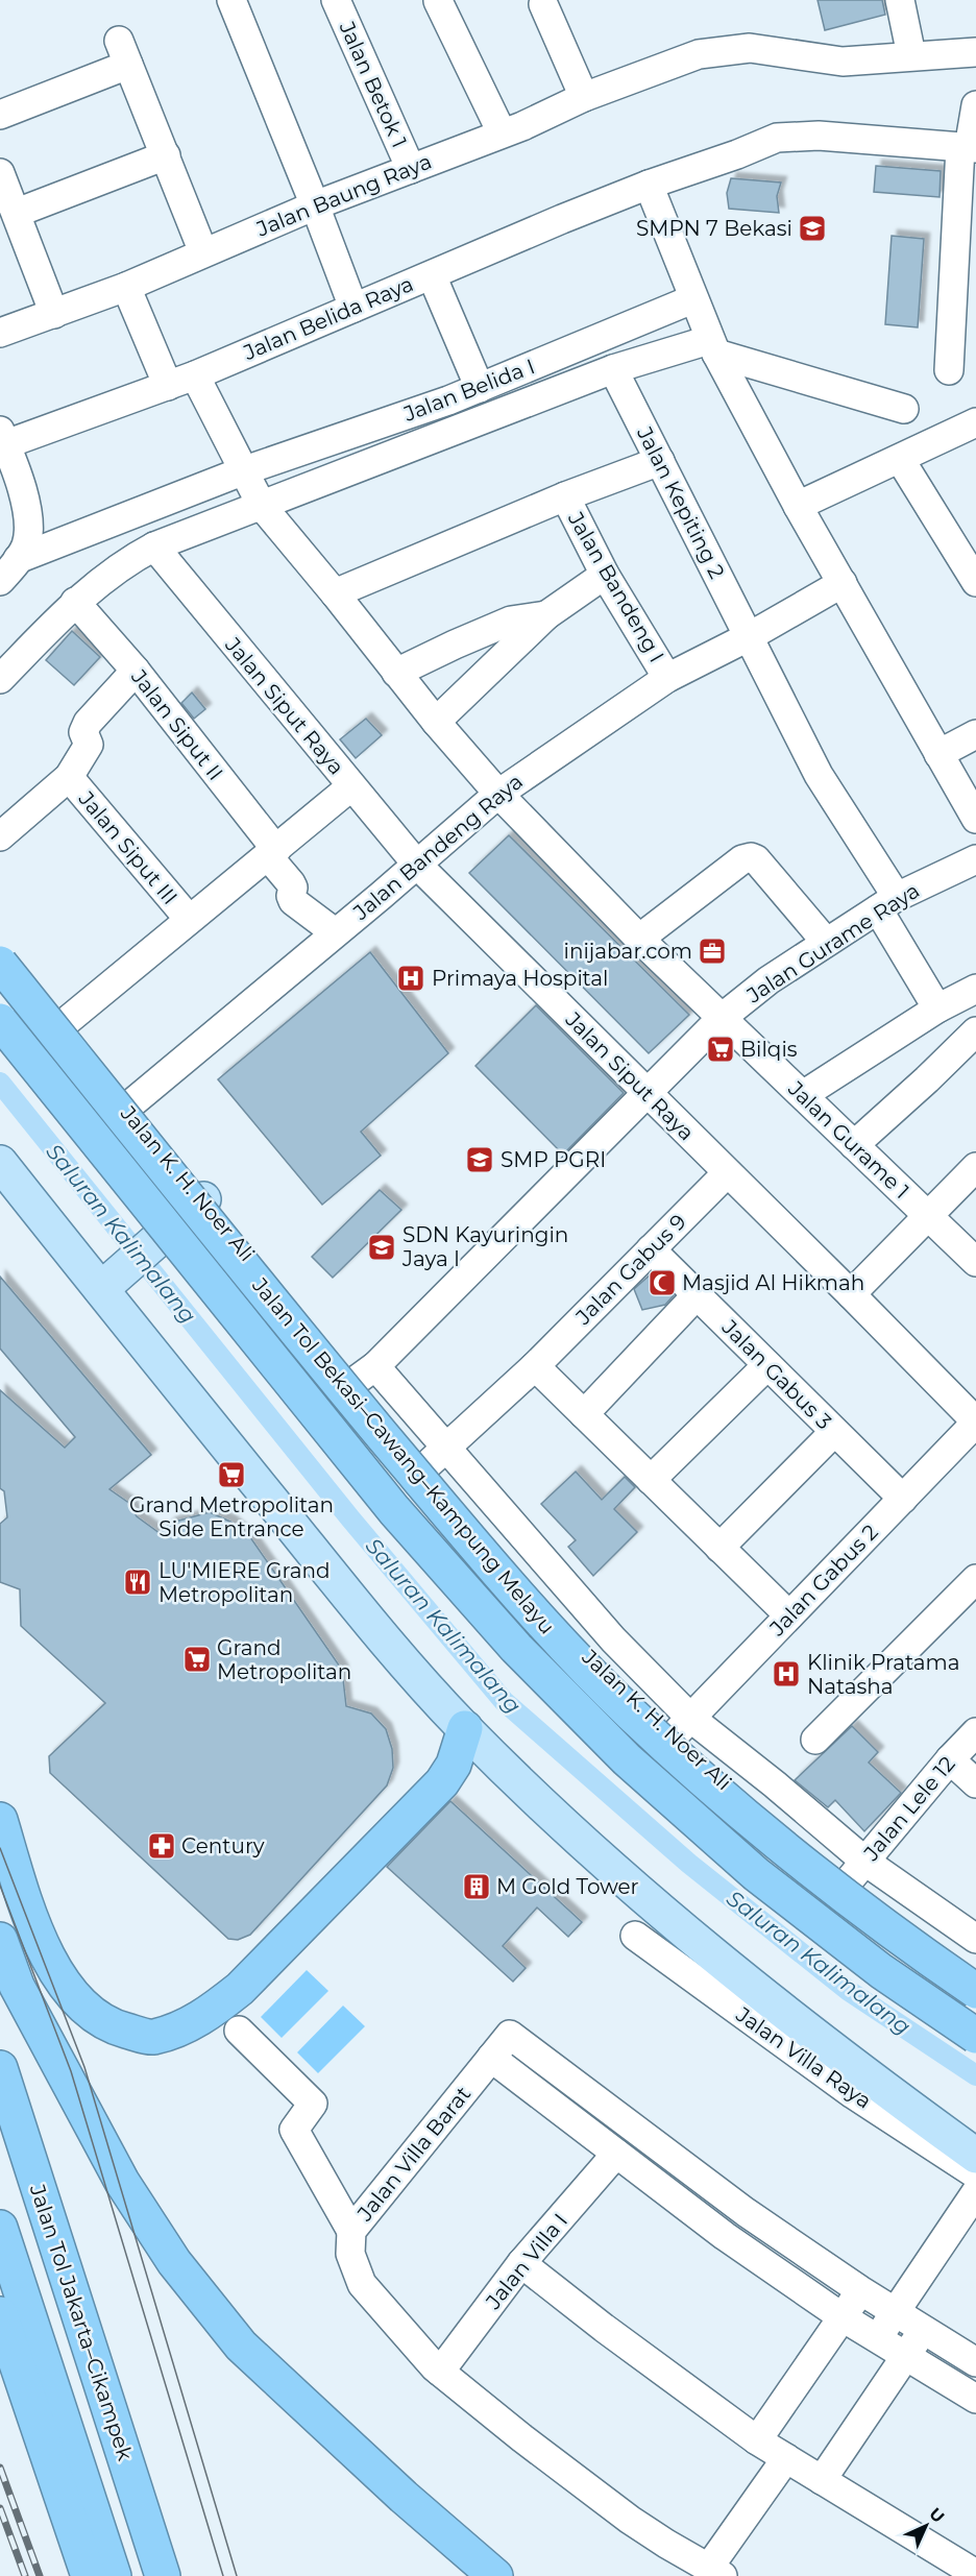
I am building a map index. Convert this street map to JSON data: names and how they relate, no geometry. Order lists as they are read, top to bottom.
{
  "streets": {
    "highway": ["Jalan Tol Bekasi–Cawang–Kampung Melayu", "Jalan Tol Jakarta–Cikampek"],
    "main road": ["Jalan K. H. Noer Ali"],
    "street": [
      "Jalan Betok 1",
      "Jalan Baung Raya",
      "Jalan Belida Raya",
      "Jalan Belida I",
      "Jalan Kepiting 2",
      "Jalan Bandeng I",
      "Jalan Siput Raya",
      "Jalan Siput II",
      "Jalan Bandeng Raya",
      "Jalan Siput III",
      "Jalan Gurame Raya",
      "Jalan Gurame 1",
      "Jalan Gabus 9",
      "Jalan Gabus 3",
      "Jalan Gabus 2",
      "Jalan Lele 12",
      "Jalan Villa Raya",
      "Jalan Villa Barat",
      "Jalan Villa I"
    ]
  },
  "crossings": [
    ["Jalan Betok 1", "Jalan Baung Raya"],
    ["Jalan Belida Raya", "Jalan Gurame 1"],
    ["Jalan Belida I", "Jalan Gurame 1"],
    ["Jalan Kepiting 2", "Jalan Bandeng Raya"],
    ["Jalan Kepiting 2", "Jalan Gurame Raya"],
    ["Jalan Bandeng I", "Jalan Bandeng Raya"],
    ["Jalan Siput Raya", "Jalan Bandeng Raya"],
    ["Jalan Siput Raya", "Jalan Gurame Raya"],
    ["Jalan Siput Raya", "Jalan Gabus 9"],
    ["Jalan Siput Raya", "Jalan Gabus 2"],
    ["Jalan Siput II", "Jalan Bandeng Raya"],
    ["Jalan Bandeng Raya", "Jalan Gurame 1"],
    ["Jalan Bandeng Raya", "Jalan K. H. Noer Ali"],
    ["Jalan Gurame Raya", "Jalan Gurame 1"],
    ["Jalan Gurame Raya", "Jalan K. H. Noer Ali"],
    ["Jalan K. H. Noer Ali", "Jalan Gabus 9"],
    ["Jalan K. H. Noer Ali", "Jalan Gabus 2"],
    ["Jalan K. H. Noer Ali", "Jalan Lele 12"],
    ["Jalan Gabus 9", "Jalan Gabus 3"],
    ["Jalan Gabus 3", "Jalan Gabus 2"],
    ["Jalan Villa Barat", "Jalan Villa I"]
  ],
  "water": ["Saluran Kalimalang"],
  "places": {
    "school or university": ["SMPN 7 Bekasi", "SMP PGRI", "SDN Kayuringin Jaya I"],
    "office": ["inijabar.com"],
    "hospital": ["Primaya Hospital", "Klinik Pratama Natasha"],
    "supermarket": ["Bilqis", "Grand Metropolitan Side Entrance", "Grand Metropolitan"],
    "mosque": ["Masjid Al Hikmah"],
    "restaurant": ["LU'MIERE Grand Metropolitan"],
    "pharmacy": ["Century"],
    "building": ["M Gold Tower"]
  },
  "north": "top right"
}
